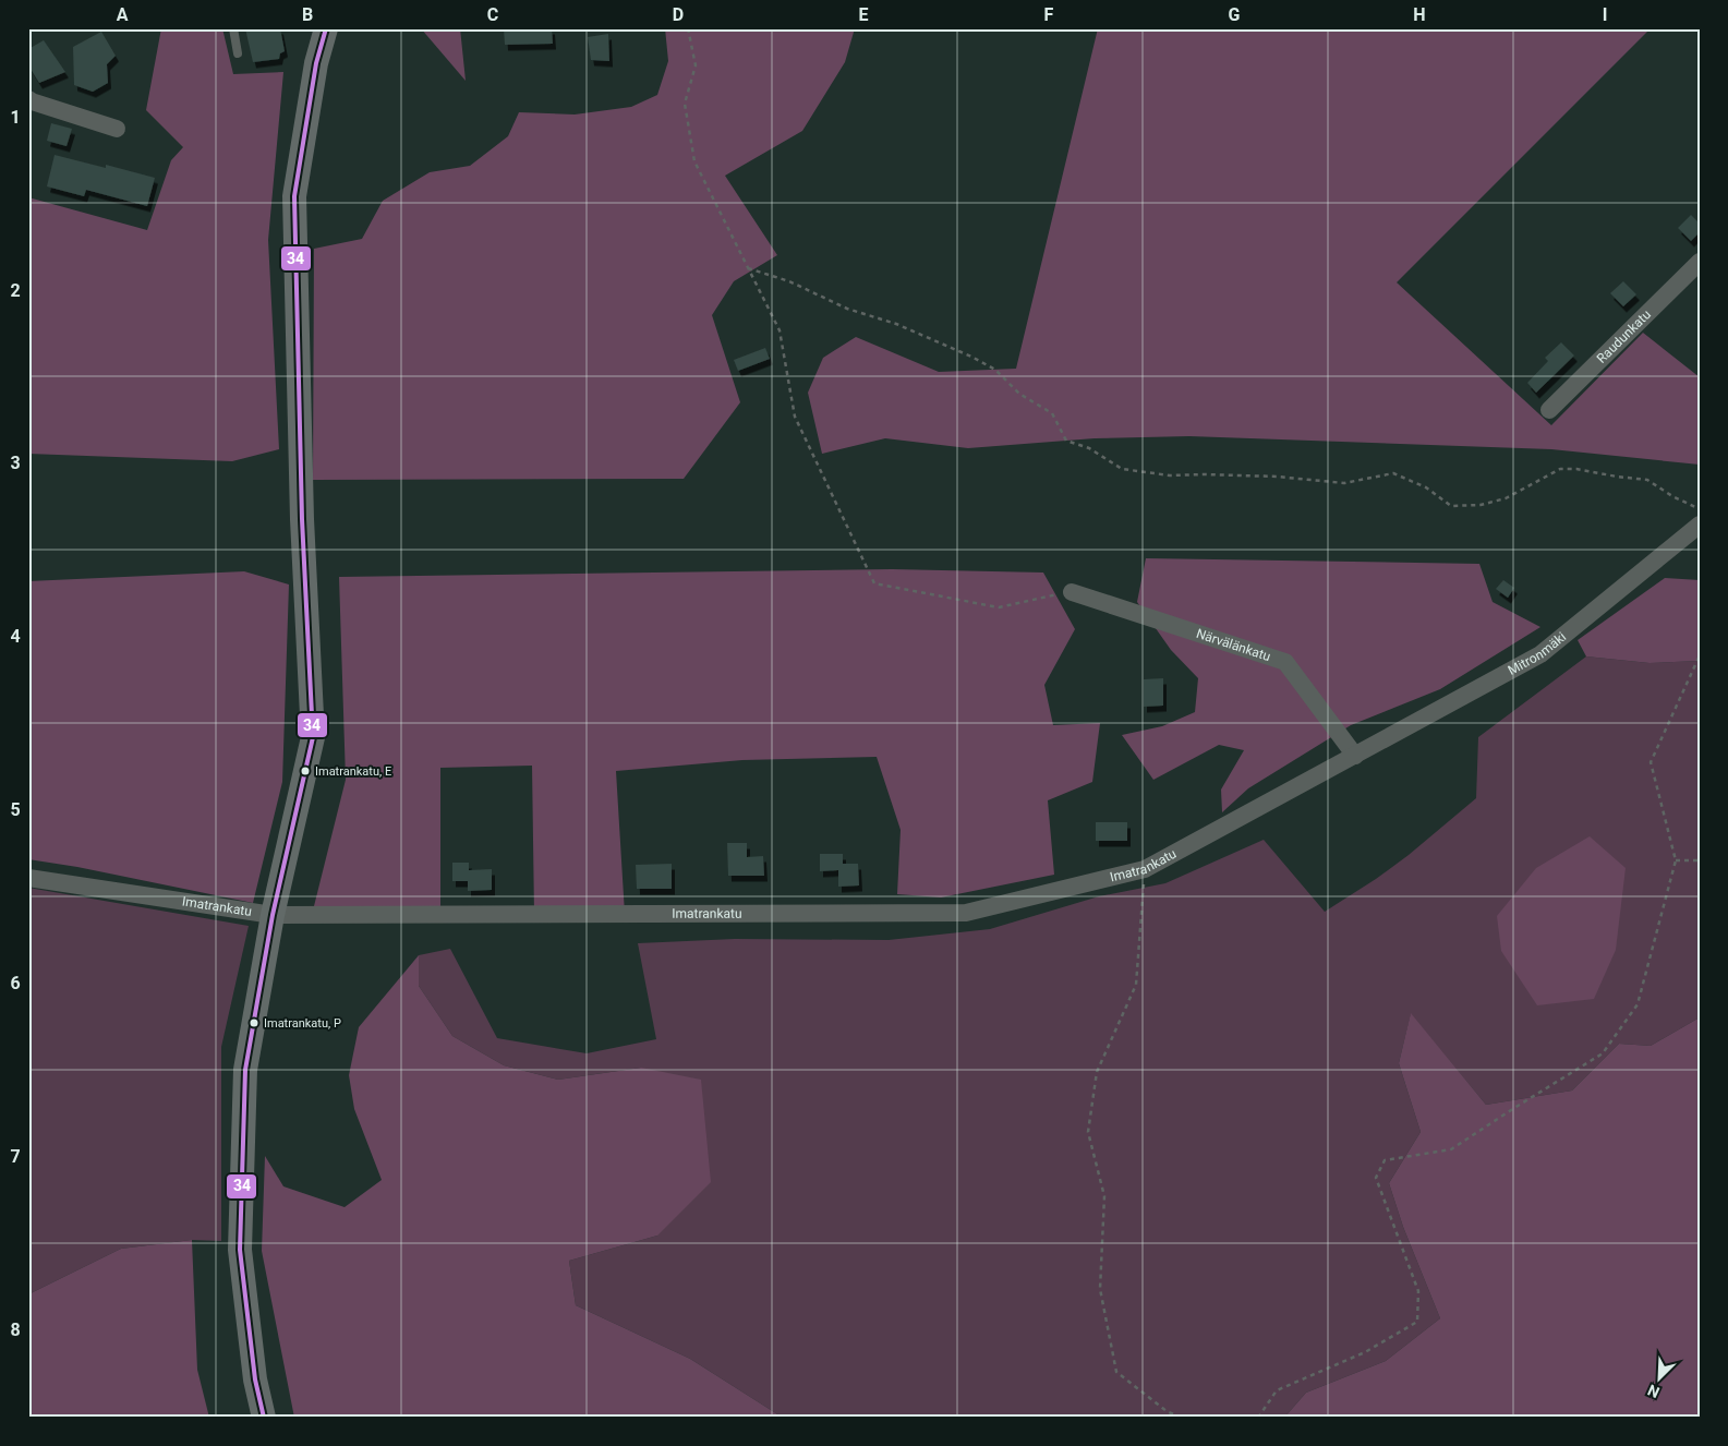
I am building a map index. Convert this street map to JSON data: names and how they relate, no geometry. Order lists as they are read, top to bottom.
{
  "streets": {
    "street": [
      "Raudunkatu",
      "Närvälänkatu",
      "Mitronmäki",
      "Imatrankatu"
    ]
  },
  "crossings": [
    ["Närvälänkatu", "Mitronmäki"],
    ["Närvälänkatu", "Imatrankatu"],
    ["Mitronmäki", "Imatrankatu"]
  ],
  "places": ["Imatrankatu, E", "Imatrankatu, P"],
  "lines": ["transit line 34"],
  "north": "bottom left",
  "grid": {
    "columns": [
      "A",
      "B",
      "C",
      "D",
      "E",
      "F",
      "G",
      "H",
      "I"
    ],
    "rows": [
      "1",
      "2",
      "3",
      "4",
      "5",
      "6",
      "7",
      "8"
    ]
  }
}
